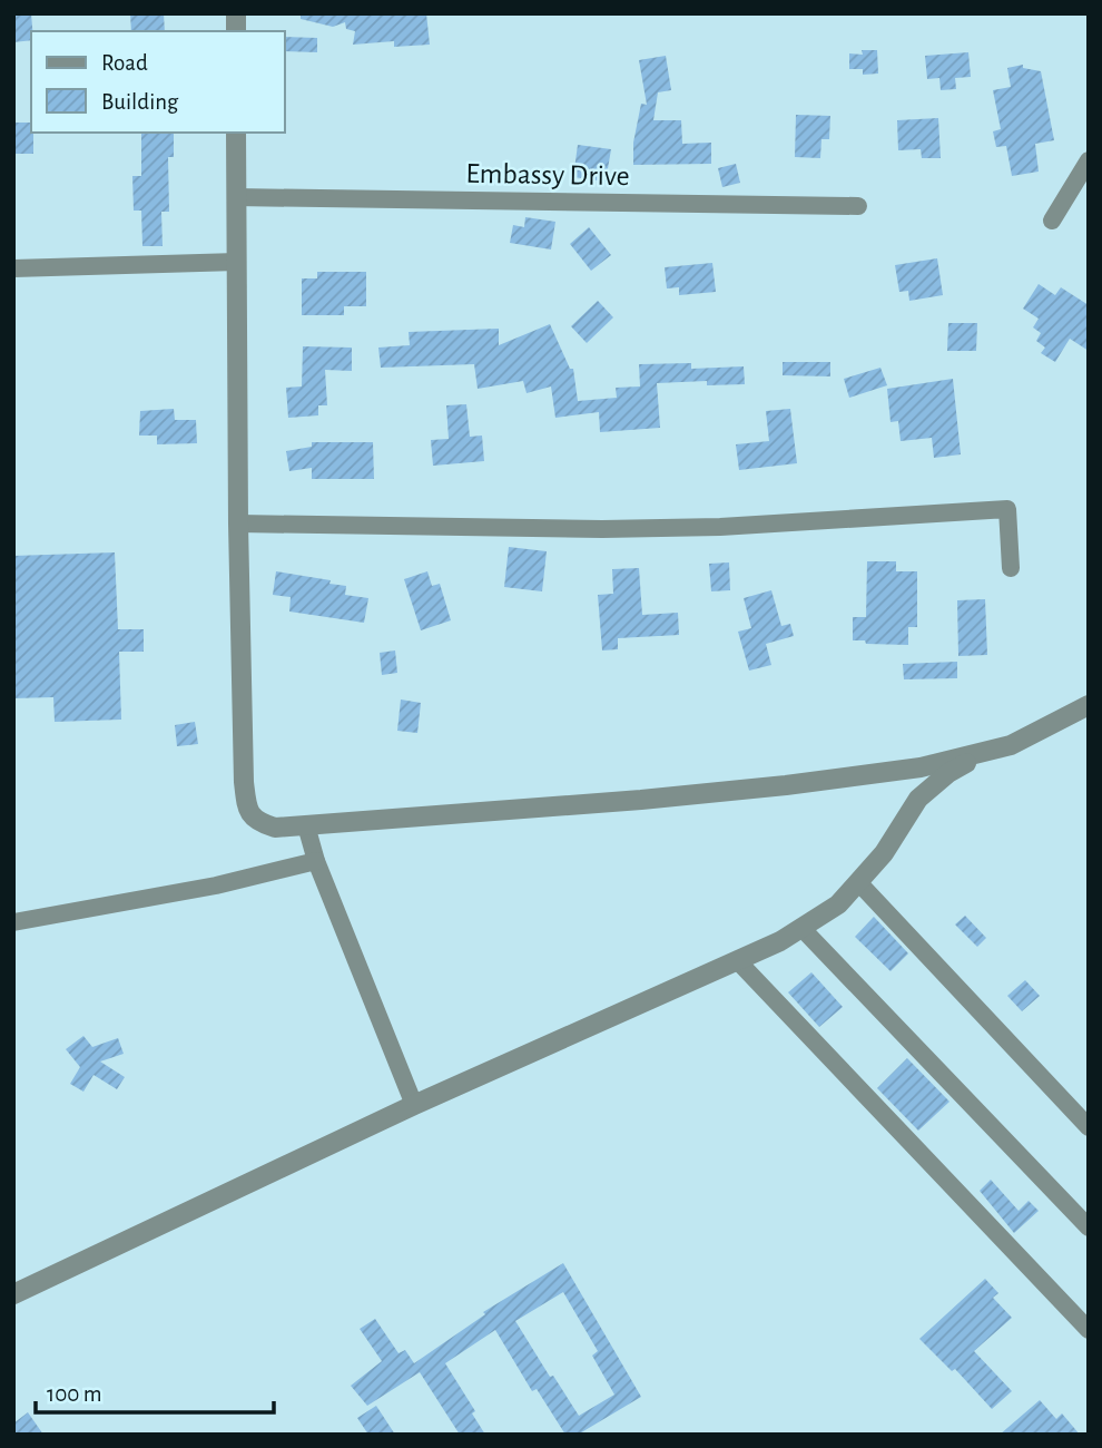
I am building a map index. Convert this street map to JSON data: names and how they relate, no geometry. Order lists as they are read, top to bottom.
{
  "streets": {
    "street": ["Embassy Drive"]
  },
  "legend": ["Road", "Building"],
  "scale_bar": "100 m"
}
